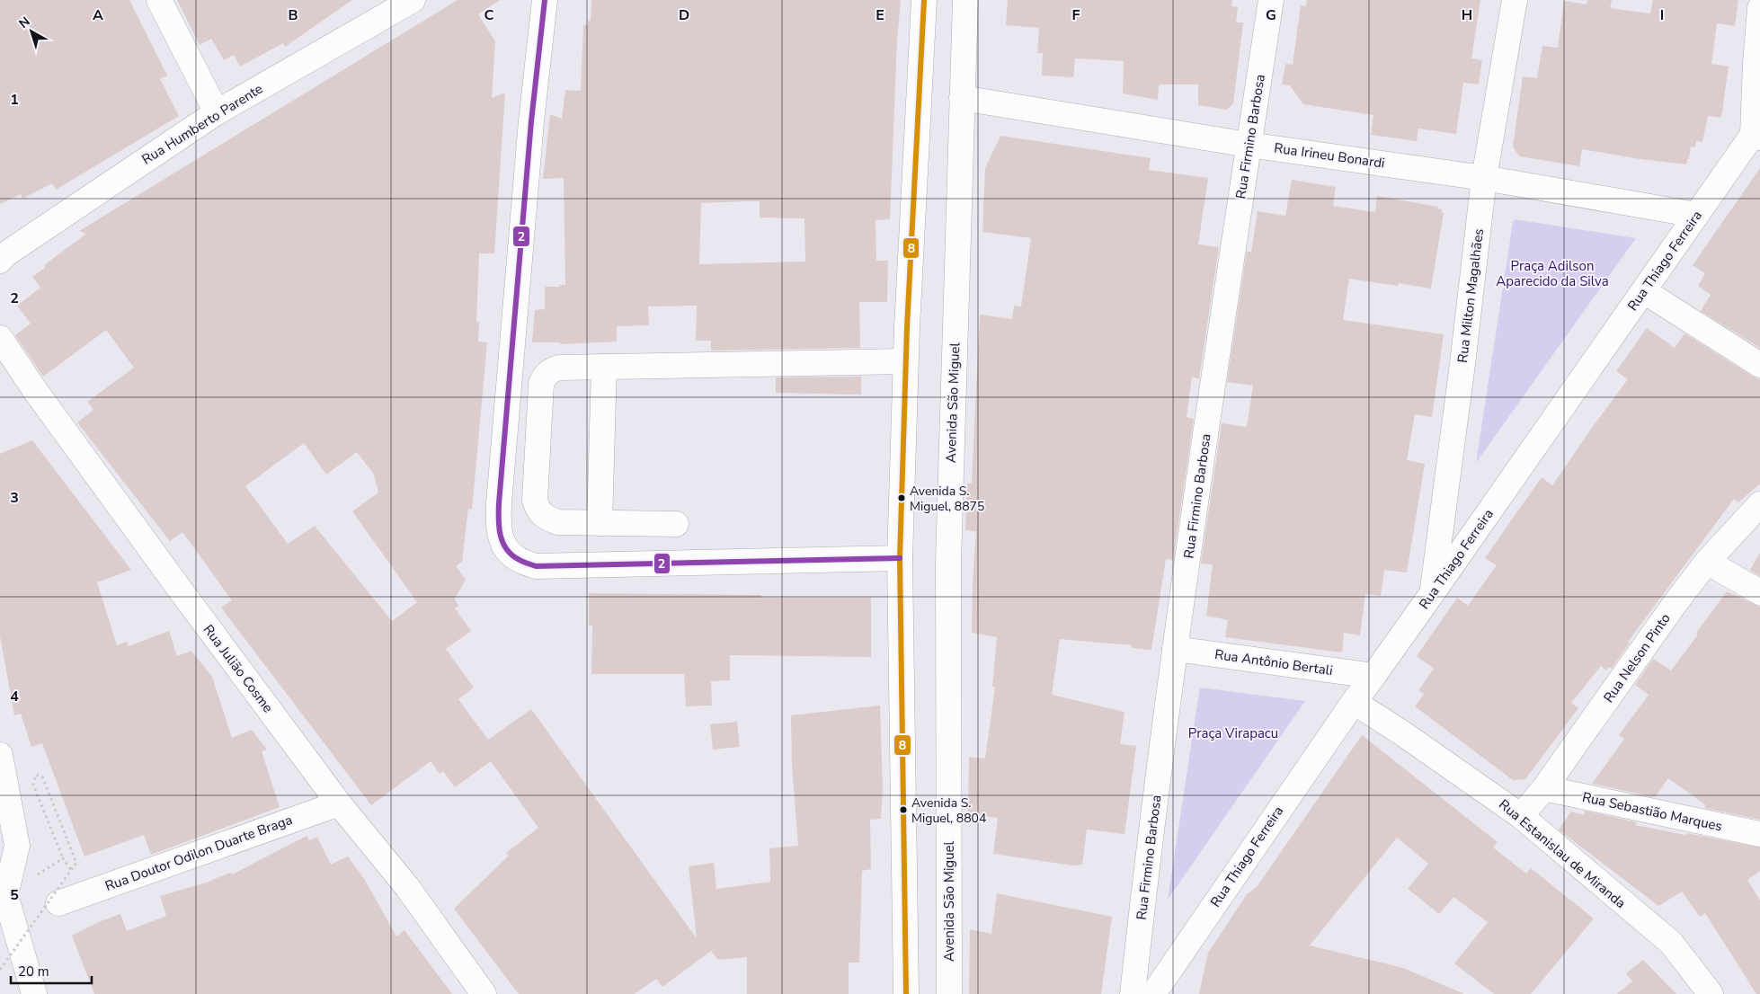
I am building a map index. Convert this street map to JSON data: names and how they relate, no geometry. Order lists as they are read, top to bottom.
{
  "streets": {
    "main road": [
      "Rua Humberto Parente",
      "Rua Firmino Barbosa",
      "Rua Irineu Bonardi",
      "Rua Thiago Ferreira",
      "Rua Milton Magalhães",
      "Avenida São Miguel",
      "Rua Nelson Pinto",
      "Rua Antônio Bertali",
      "Rua Julião Cosme",
      "Rua Sebastião Marques",
      "Rua Doutor Odilon Duarte Braga",
      "Rua Estanislau de Miranda"
    ]
  },
  "crossings": [
    ["Rua Firmino Barbosa", "Rua Irineu Bonardi"],
    ["Rua Firmino Barbosa", "Rua Antônio Bertali"],
    ["Rua Irineu Bonardi", "Rua Thiago Ferreira"],
    ["Rua Irineu Bonardi", "Rua Milton Magalhães"],
    ["Rua Irineu Bonardi", "Avenida São Miguel"],
    ["Rua Thiago Ferreira", "Rua Milton Magalhães"],
    ["Rua Thiago Ferreira", "Rua Antônio Bertali"],
    ["Rua Thiago Ferreira", "Rua Estanislau de Miranda"],
    ["Rua Nelson Pinto", "Rua Sebastião Marques"],
    ["Rua Nelson Pinto", "Rua Estanislau de Miranda"],
    ["Rua Julião Cosme", "Rua Doutor Odilon Duarte Braga"]
  ],
  "parks": ["Praça Adilson Aparecido da Silva", "Praça Virapacu"],
  "places": ["Avenida S. Miguel, 8875", "Avenida S. Miguel, 8804"],
  "lines": ["transit line 8", "transit line 2"],
  "scale_bar": "20 m",
  "north": "top left",
  "grid": {
    "columns": [
      "A",
      "B",
      "C",
      "D",
      "E",
      "F",
      "G",
      "H",
      "I"
    ],
    "rows": [
      "1",
      "2",
      "3",
      "4",
      "5"
    ]
  }
}
